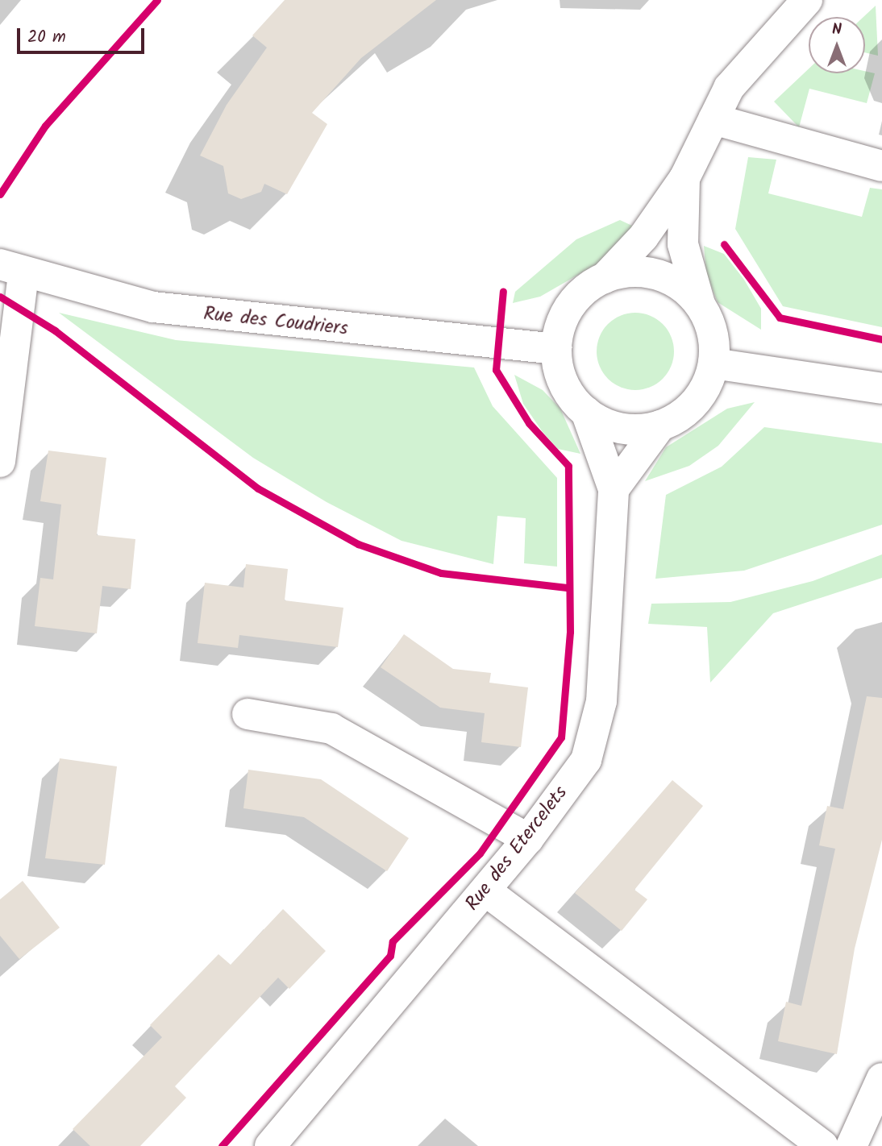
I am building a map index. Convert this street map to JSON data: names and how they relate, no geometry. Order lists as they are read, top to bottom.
{
  "streets": {
    "street": ["Rue des Coudriers", "Rue des Etercelets"]
  },
  "crossings": [
    ["Rue des Coudriers", "Rue des Etercelets"]
  ],
  "scale_bar": "20 m",
  "north": "top"
}
